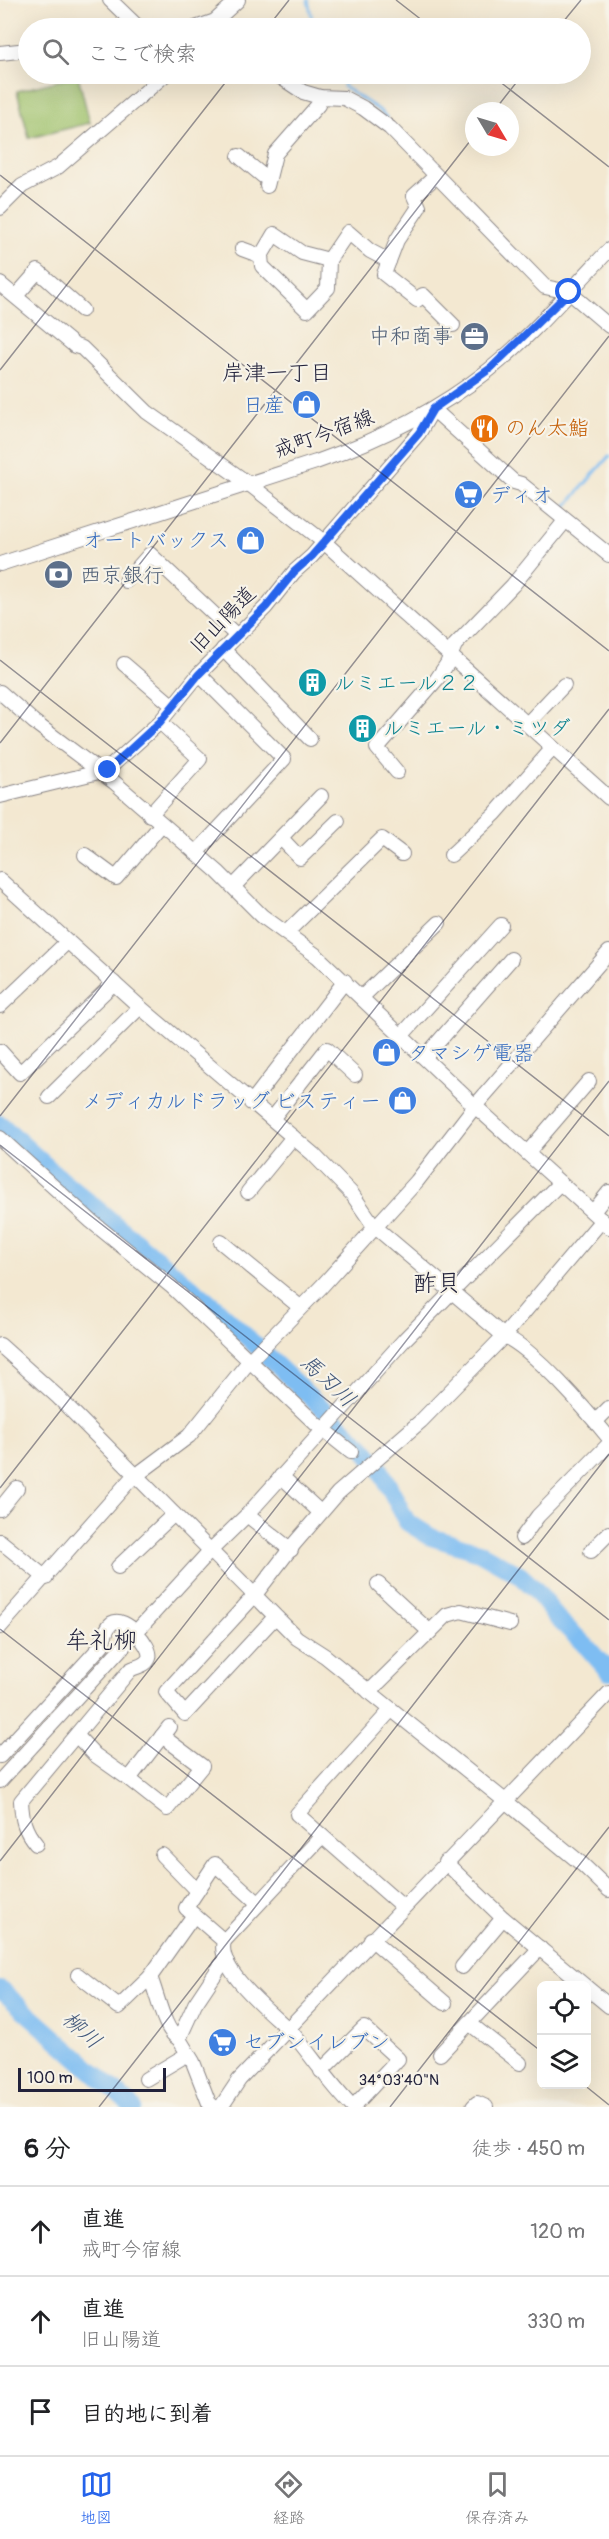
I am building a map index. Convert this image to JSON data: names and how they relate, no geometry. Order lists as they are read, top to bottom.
{
  "streets": {
    "street": ["戒町今宿線", "旧山陽道"]
  },
  "crossings": [
    ["戒町今宿線", "旧山陽道"]
  ],
  "districts": ["岸津一丁目", "酢貝", "牟礼柳"],
  "water": ["馬刃川", "柳川"],
  "places": {
    "office": ["中和商事"],
    "shop": [
      "日産",
      "オートバックス",
      "タマシゲ電器",
      "メディカルドラッグ ビスティー"
    ],
    "restaurant": ["のん太鮨"],
    "supermarket": ["ディオ", "セブンイレブン"],
    "bank": ["西京銀行"],
    "building": ["ルミエール２２", "ルミエール・ミツダ"]
  },
  "scale_bar": "100 m",
  "north": "bottom right",
  "page": {
    "search": "ここで検索",
    "scale": "100 m",
    "heading": ["6 分", "徒歩 · 450 m"],
    "list": [
      ["直進", "戒町今宿線", "120 m"],
      ["直進", "旧山陽道", "330 m"],
      "目的地に到着"
    ],
    "nav": ["地図", "経路", "保存済み"]
  },
  "coordinates": ["34°03'40\"N"]
}
